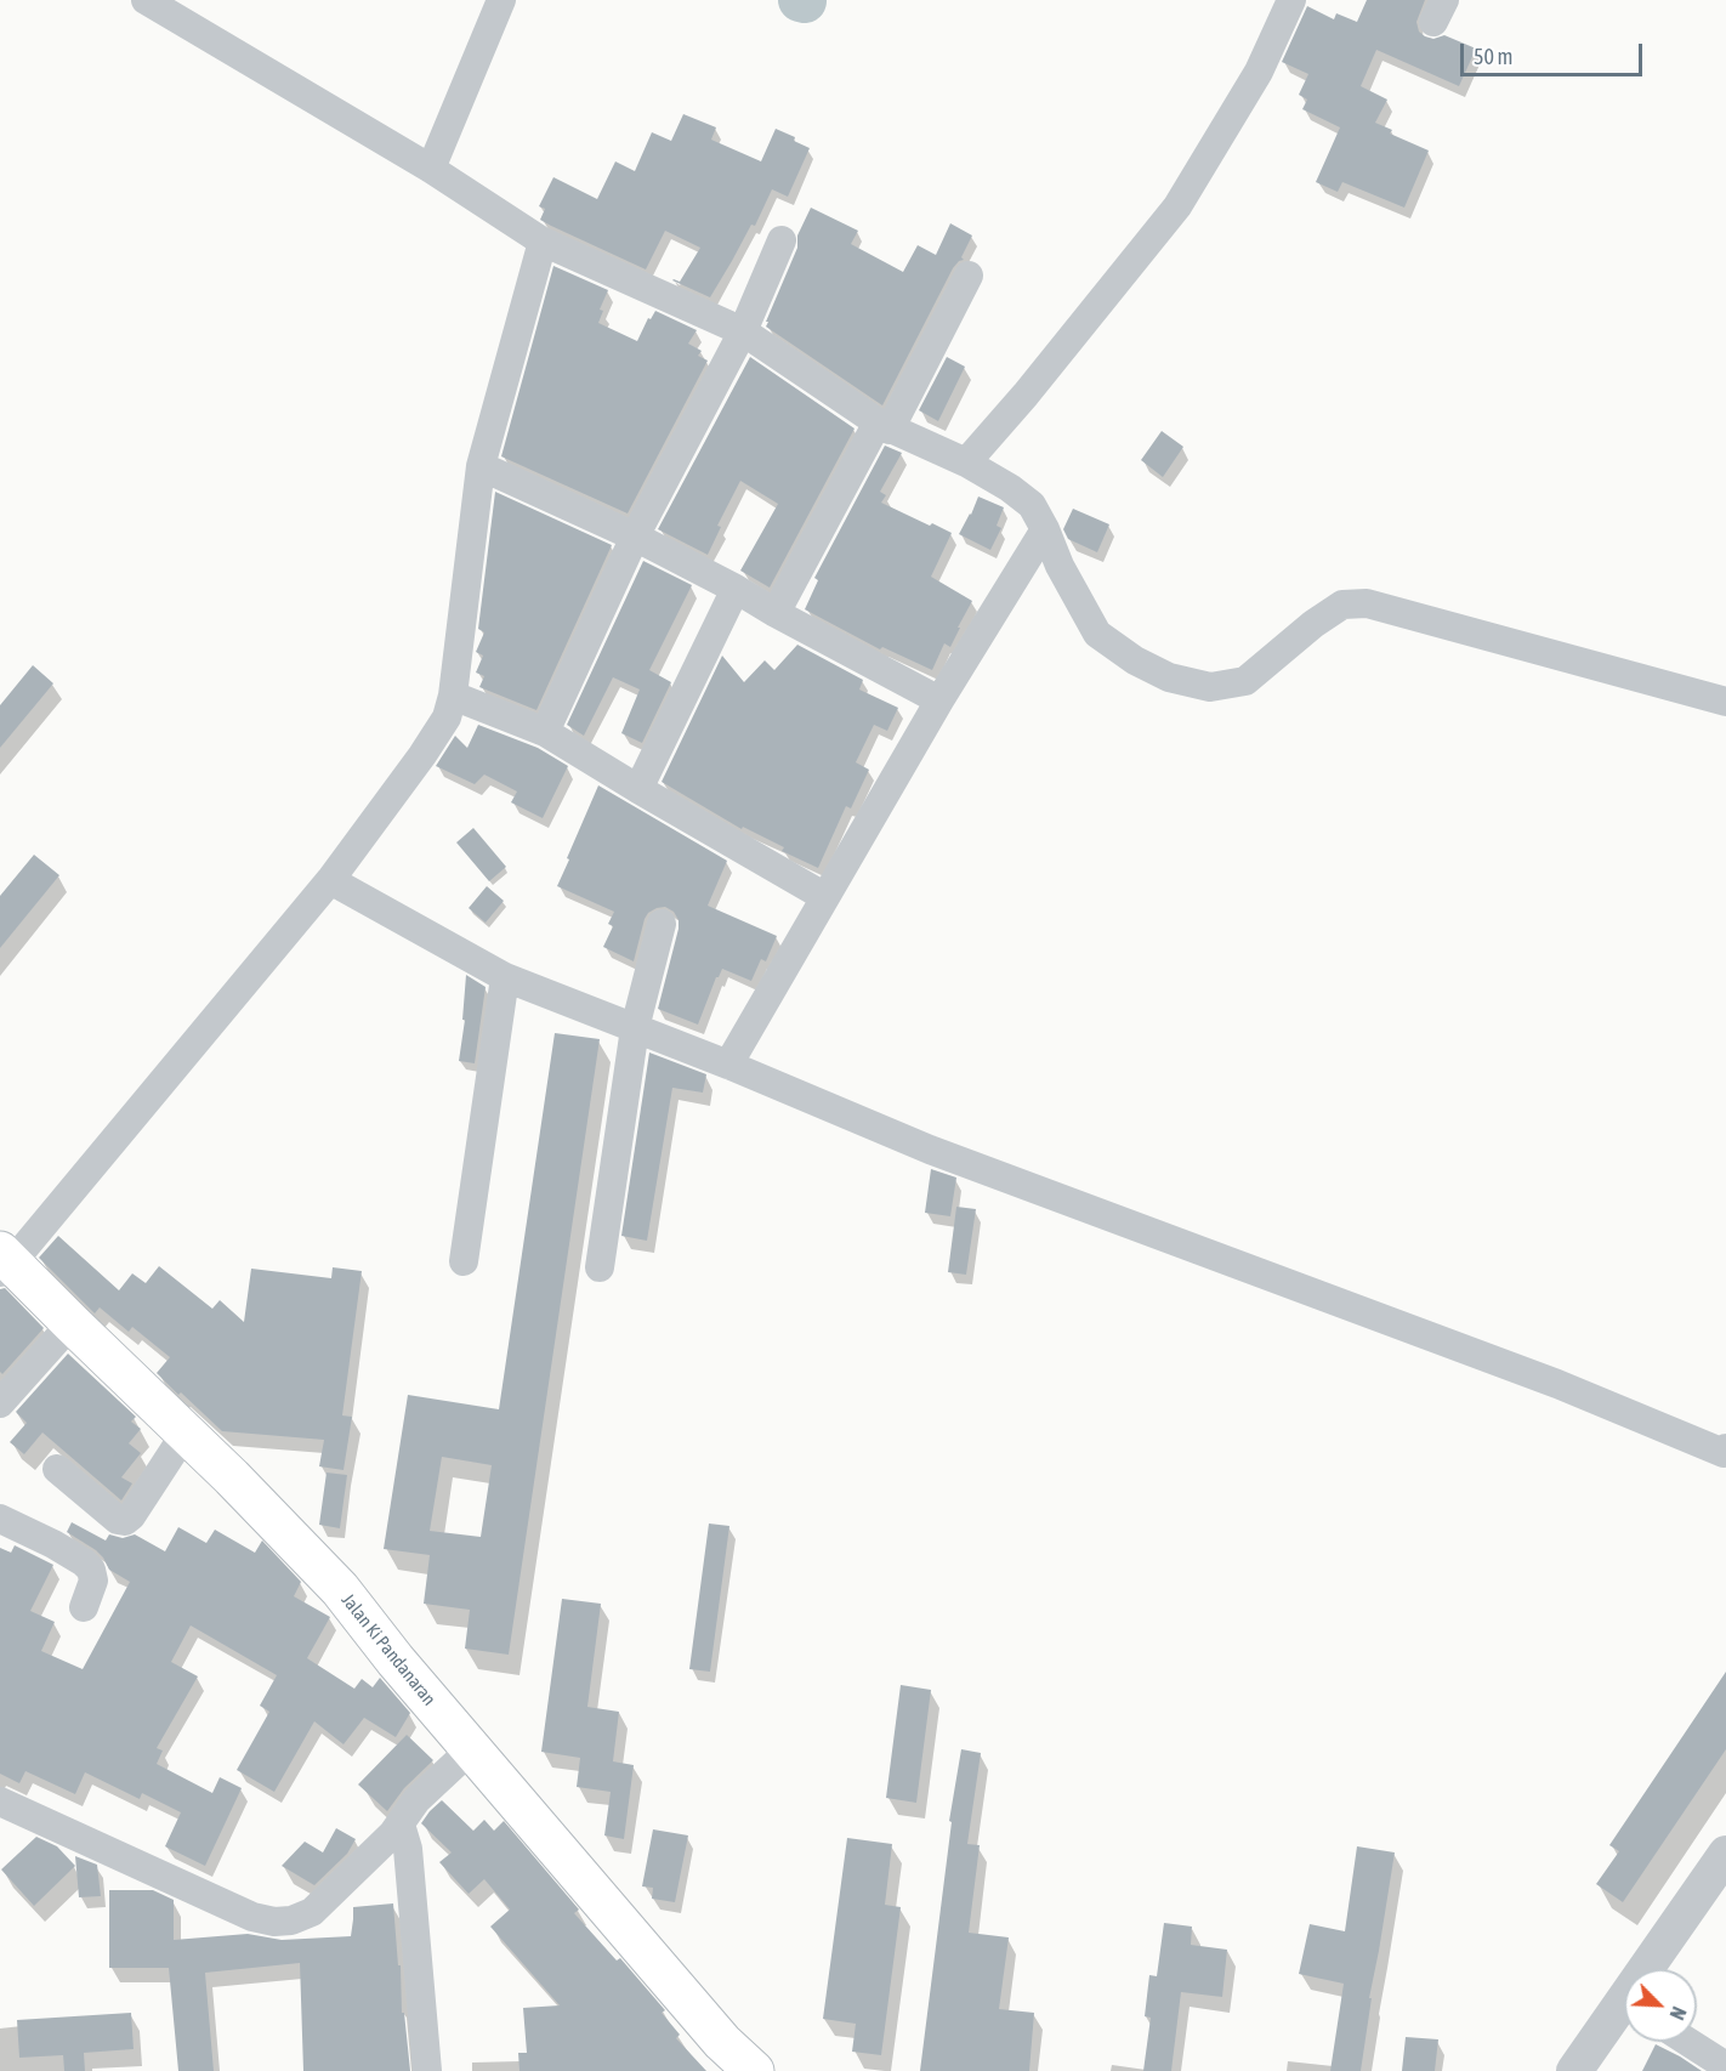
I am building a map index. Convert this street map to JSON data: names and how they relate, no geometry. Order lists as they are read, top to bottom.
{
  "streets": {
    "main road": ["Jalan Ki Pandanaran"]
  },
  "scale_bar": "50 m",
  "north": "bottom right"
}
